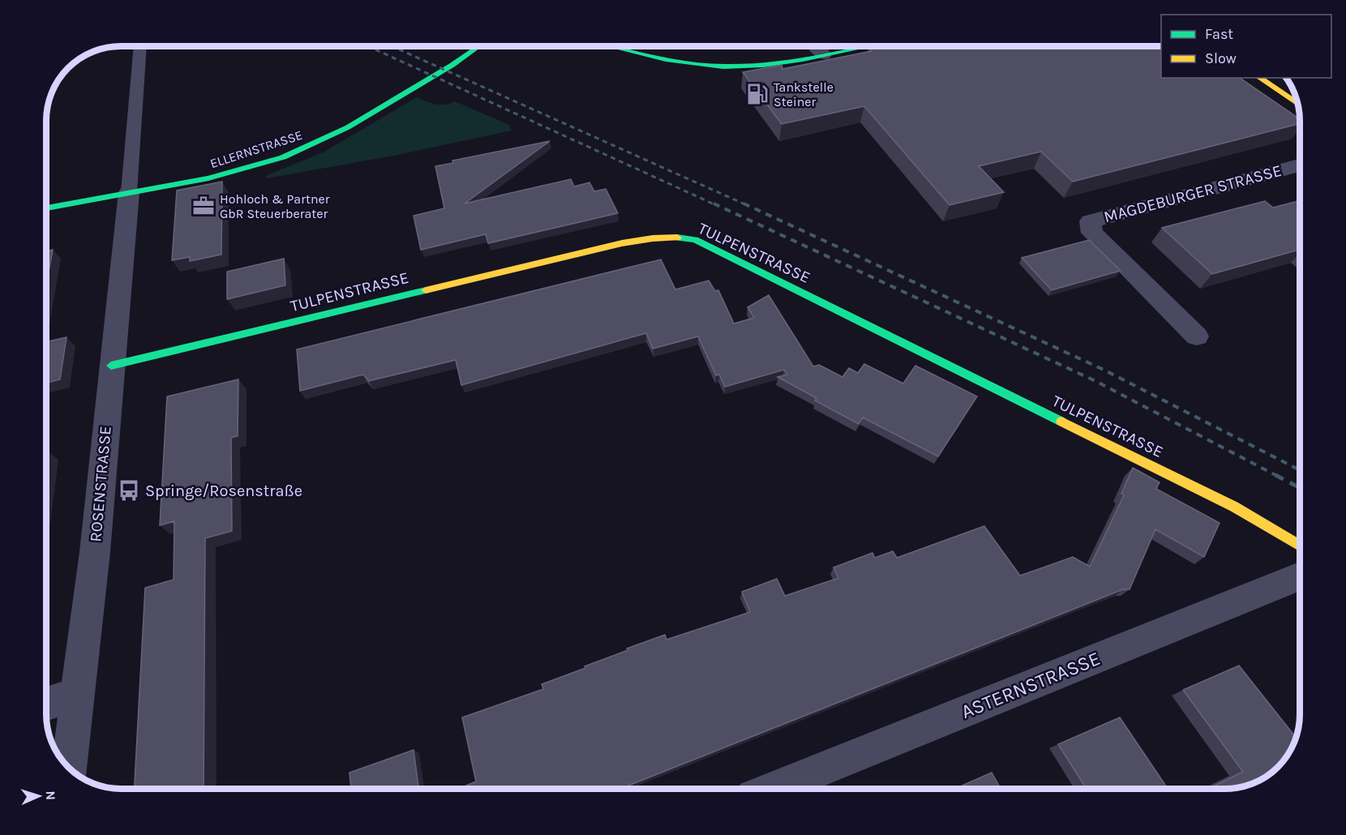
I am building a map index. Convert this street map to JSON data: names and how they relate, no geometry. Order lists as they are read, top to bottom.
{
  "streets": {
    "street": [
      "ELLERNSTRASSE",
      "MAGDEBURGER STRASSE",
      "TULPENSTRASSE",
      "ROSENSTRASSE",
      "ASTERNSTRASSE"
    ]
  },
  "crossings": [
    ["ELLERNSTRASSE", "ROSENSTRASSE"],
    ["TULPENSTRASSE", "ROSENSTRASSE"]
  ],
  "places": {
    "fuel station": ["Tankstelle Steiner"],
    "office": ["Hohloch & Partner GbR Steuerberater"],
    "bus stop": ["Springe/Rosenstraße"]
  },
  "legend": ["Fast", "Slow"],
  "north": "right"
}
